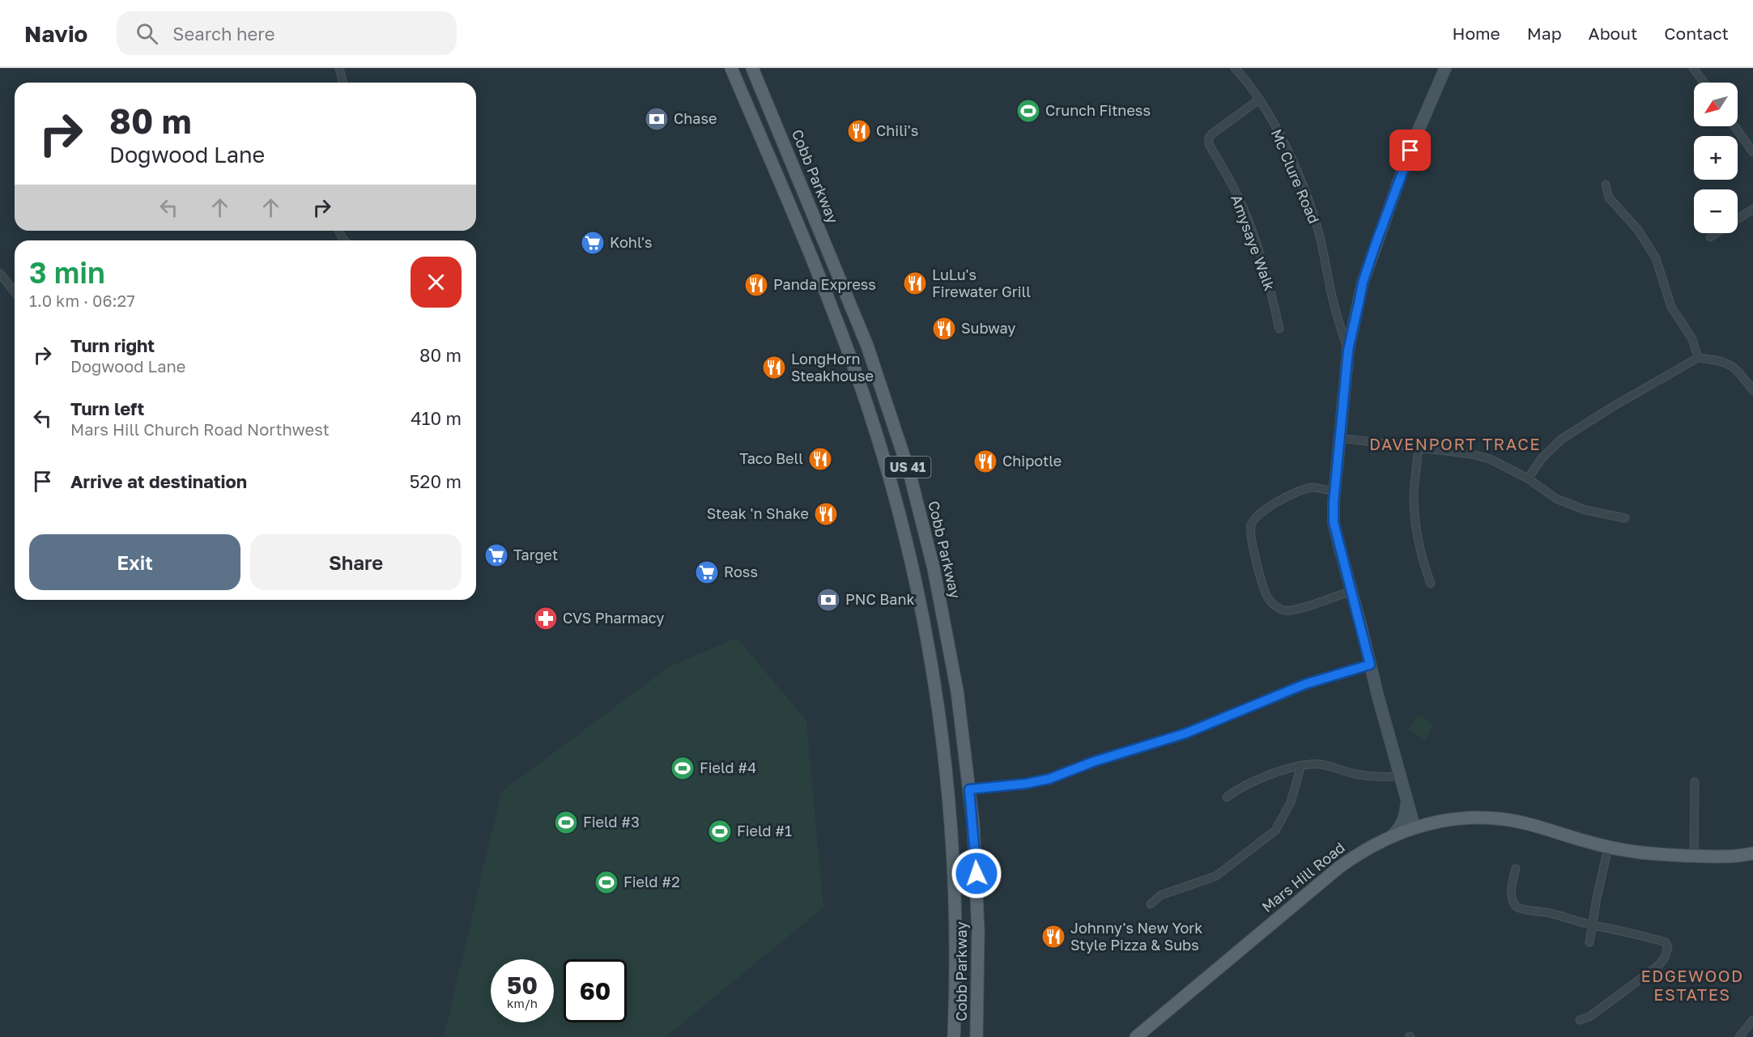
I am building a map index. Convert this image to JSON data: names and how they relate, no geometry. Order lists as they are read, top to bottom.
{
  "streets": {
    "main road": ["Cobb Parkway", "US 41", "Mars Hill Road"],
    "street": ["Mc Clure Road", "Amysaye Walk"]
  },
  "crossings": [
    ["Mc Clure Road", "Amysaye Walk"]
  ],
  "districts": ["DAVENPORT TRACE", "EDGEWOOD ESTATES"],
  "places": {
    "sports": [
      "Crunch Fitness",
      "Field #4",
      "Field #3",
      "Field #1",
      "Field #2"
    ],
    "bank": ["Chase", "PNC Bank"],
    "restaurant": [
      "Chili's",
      "LuLu's Firewater Grill",
      "Panda Express",
      "Subway",
      "LongHorn Steakhouse",
      "Taco Bell",
      "Chipotle",
      "Steak 'n Shake",
      "Johnny's New York Style Pizza & Subs"
    ],
    "supermarket": ["Kohl's", "Target", "Ross"],
    "pharmacy": ["CVS Pharmacy"]
  },
  "north": "bottom left",
  "page": {
    "header": "Navio",
    "search": "Search here",
    "nav": [
      "Home",
      "Map",
      "About",
      "Contact"
    ],
    "map_buttons": ["+", "−"],
    "turn": ["80 m", "Dogwood Lane"],
    "heading": ["3 min", "1.0 km · 06:27"],
    "list": [
      {
        "name": "Turn right",
        "note": "Dogwood Lane",
        "value": "80 m"
      },
      {
        "name": "Turn left",
        "note": "Mars Hill Church Road Northwest",
        "value": "410 m"
      },
      {
        "name": "Arrive at destination",
        "value": "520 m"
      }
    ],
    "buttons": ["Exit", "Share"],
    "speed": "50 km/h",
    "limit": "60"
  }
}
